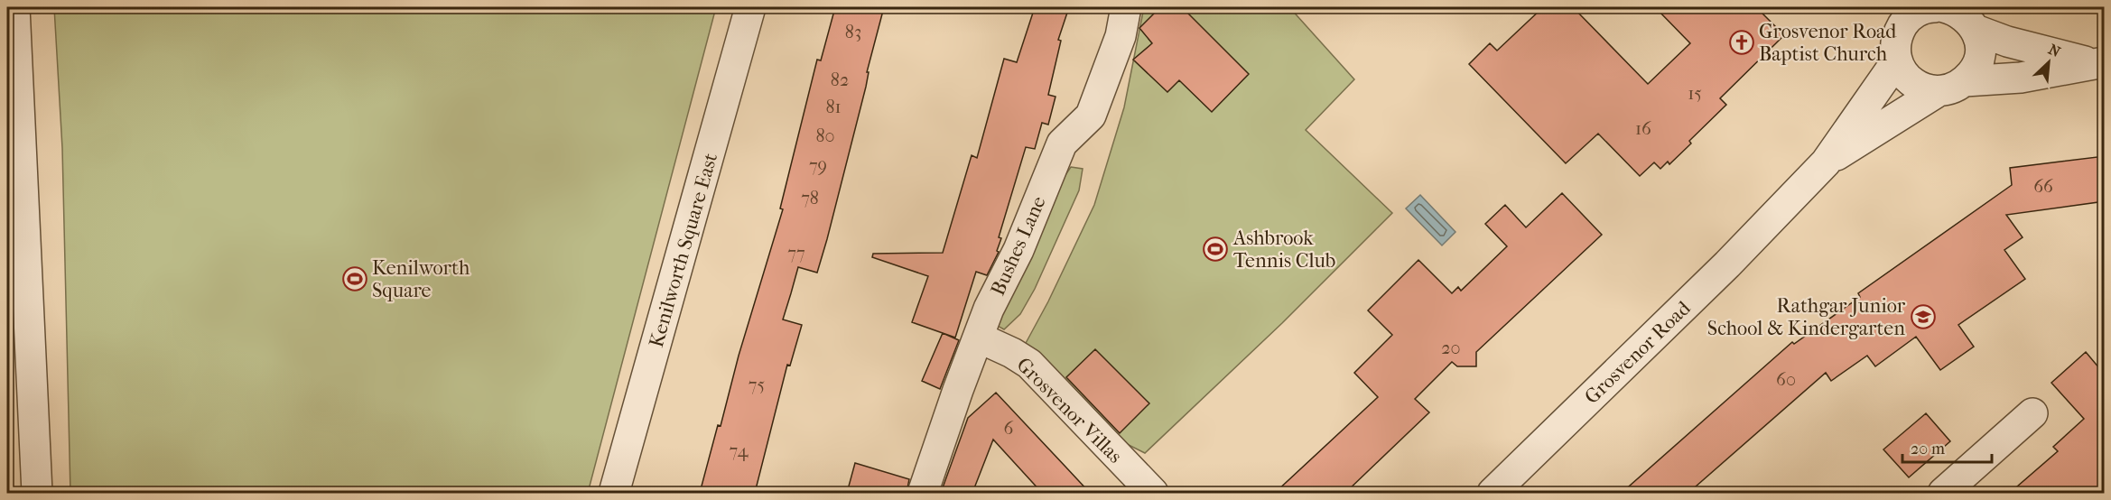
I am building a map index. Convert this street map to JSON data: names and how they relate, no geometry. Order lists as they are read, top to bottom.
{
  "streets": {
    "street": [
      "Bushes Lane",
      "Kenilworth Square East",
      "Grosvenor Road",
      "Grosvenor Villas"
    ]
  },
  "crossings": [
    ["Bushes Lane", "Grosvenor Villas"]
  ],
  "places": {
    "church": ["Grosvenor Road Baptist Church"],
    "sports": ["Ashbrook Tennis Club", "Kenilworth Square"],
    "school or university": ["Rathgar Junior School & Kindergarten"]
  },
  "house_numbers": [
    "83",
    "82",
    "15",
    "81",
    "16",
    "80",
    "79",
    "66",
    "78",
    "77",
    "20",
    "60",
    "75",
    "6",
    "74"
  ],
  "scale_bar": "20 m",
  "north": "top right"
}
